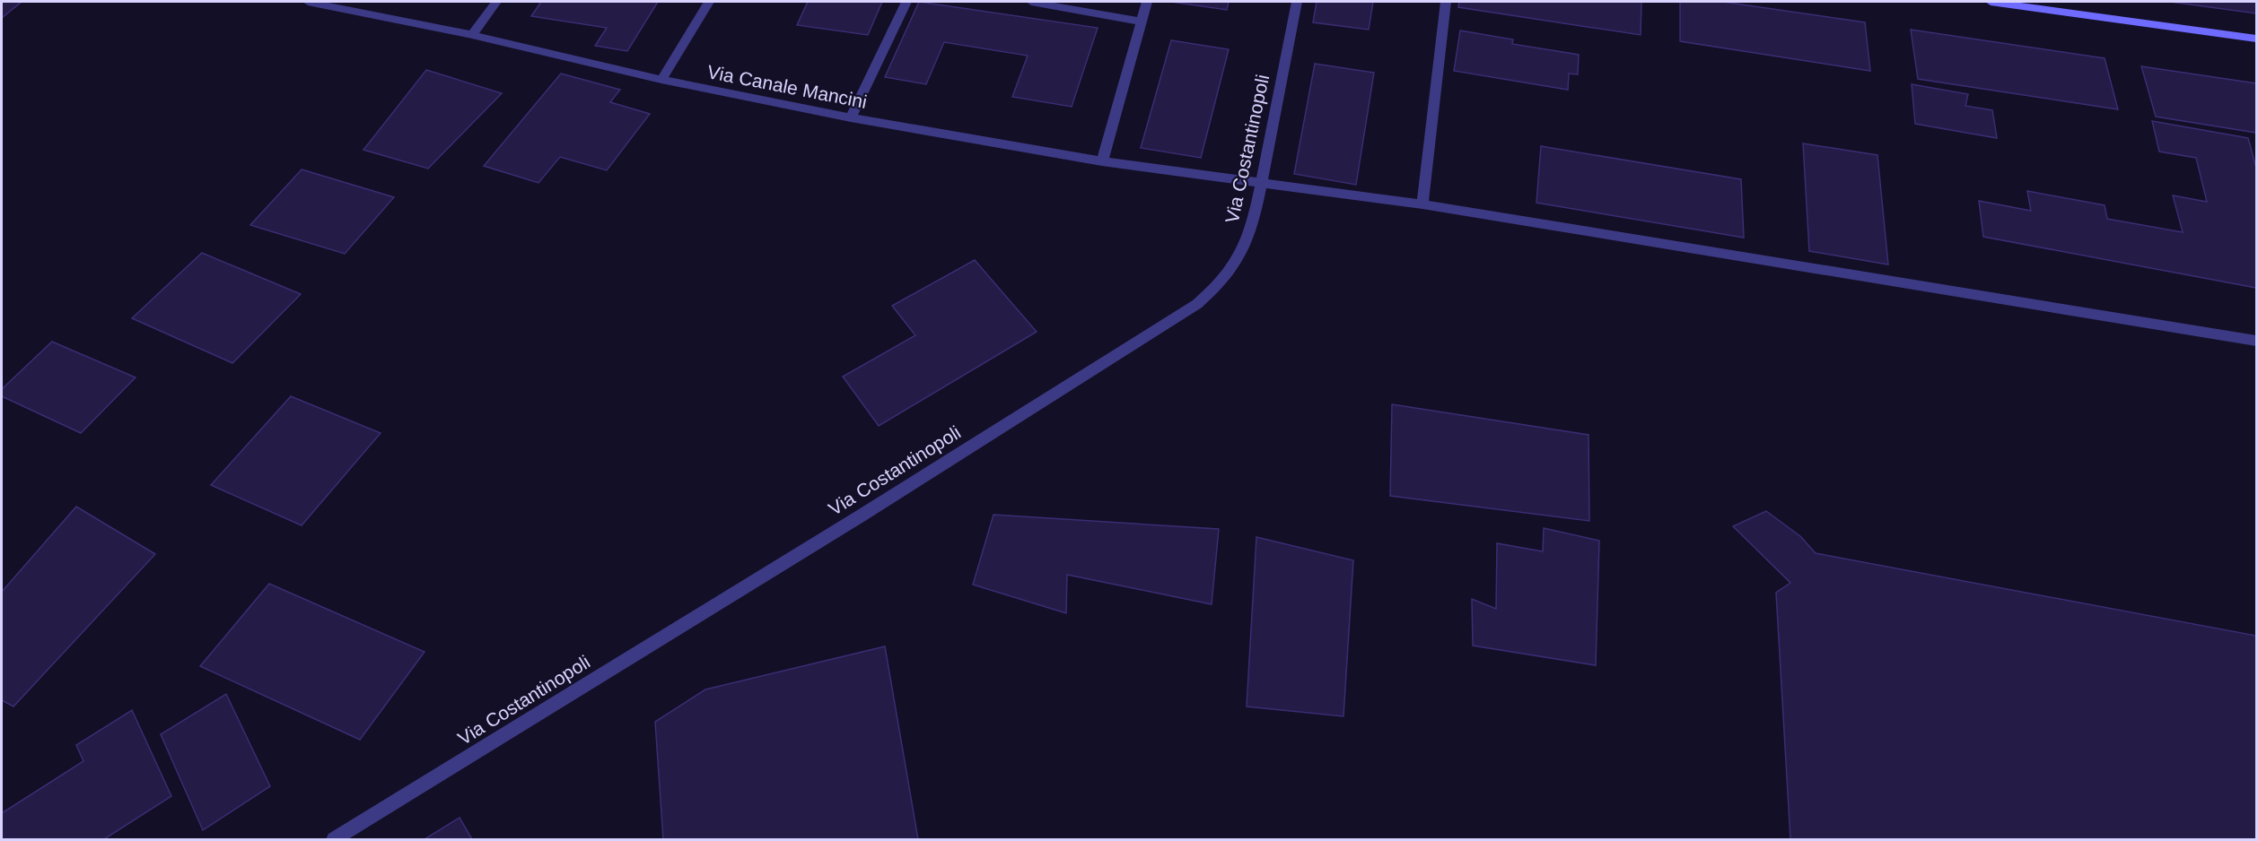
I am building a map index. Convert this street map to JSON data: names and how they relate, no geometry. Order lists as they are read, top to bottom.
{
  "streets": {
    "street": ["Via Canale Mancini", "Via Costantinopoli"]
  },
  "crossings": [
    ["Via Canale Mancini", "Via Costantinopoli"]
  ]
}
